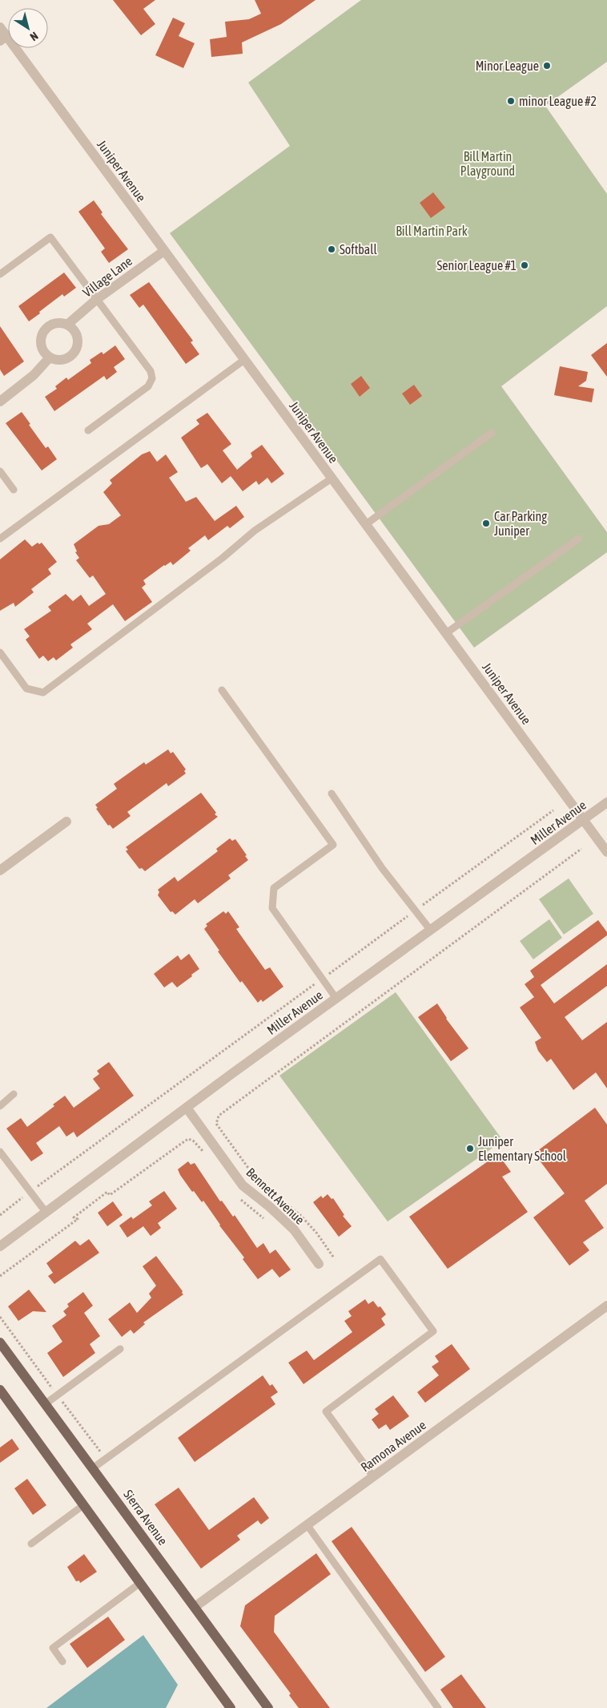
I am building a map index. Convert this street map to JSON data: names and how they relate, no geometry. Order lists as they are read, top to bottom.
{
  "streets": {
    "main road": ["Sierra Avenue"],
    "street": [
      "Juniper Avenue",
      "Village Lane",
      "Miller Avenue",
      "Bennett Avenue",
      "Ramona Avenue"
    ]
  },
  "crossings": [
    ["Juniper Avenue", "Village Lane"],
    ["Juniper Avenue", "Miller Avenue"],
    ["Miller Avenue", "Bennett Avenue"],
    ["Ramona Avenue", "Sierra Avenue"]
  ],
  "parks": ["Bill Martin Playground", "Bill Martin Park"],
  "places": [
    "Minor League",
    "minor League #2",
    "Softball",
    "Senior League #1",
    "Car Parking Juniper",
    "Juniper Elementary School"
  ],
  "north": "bottom right"
}
